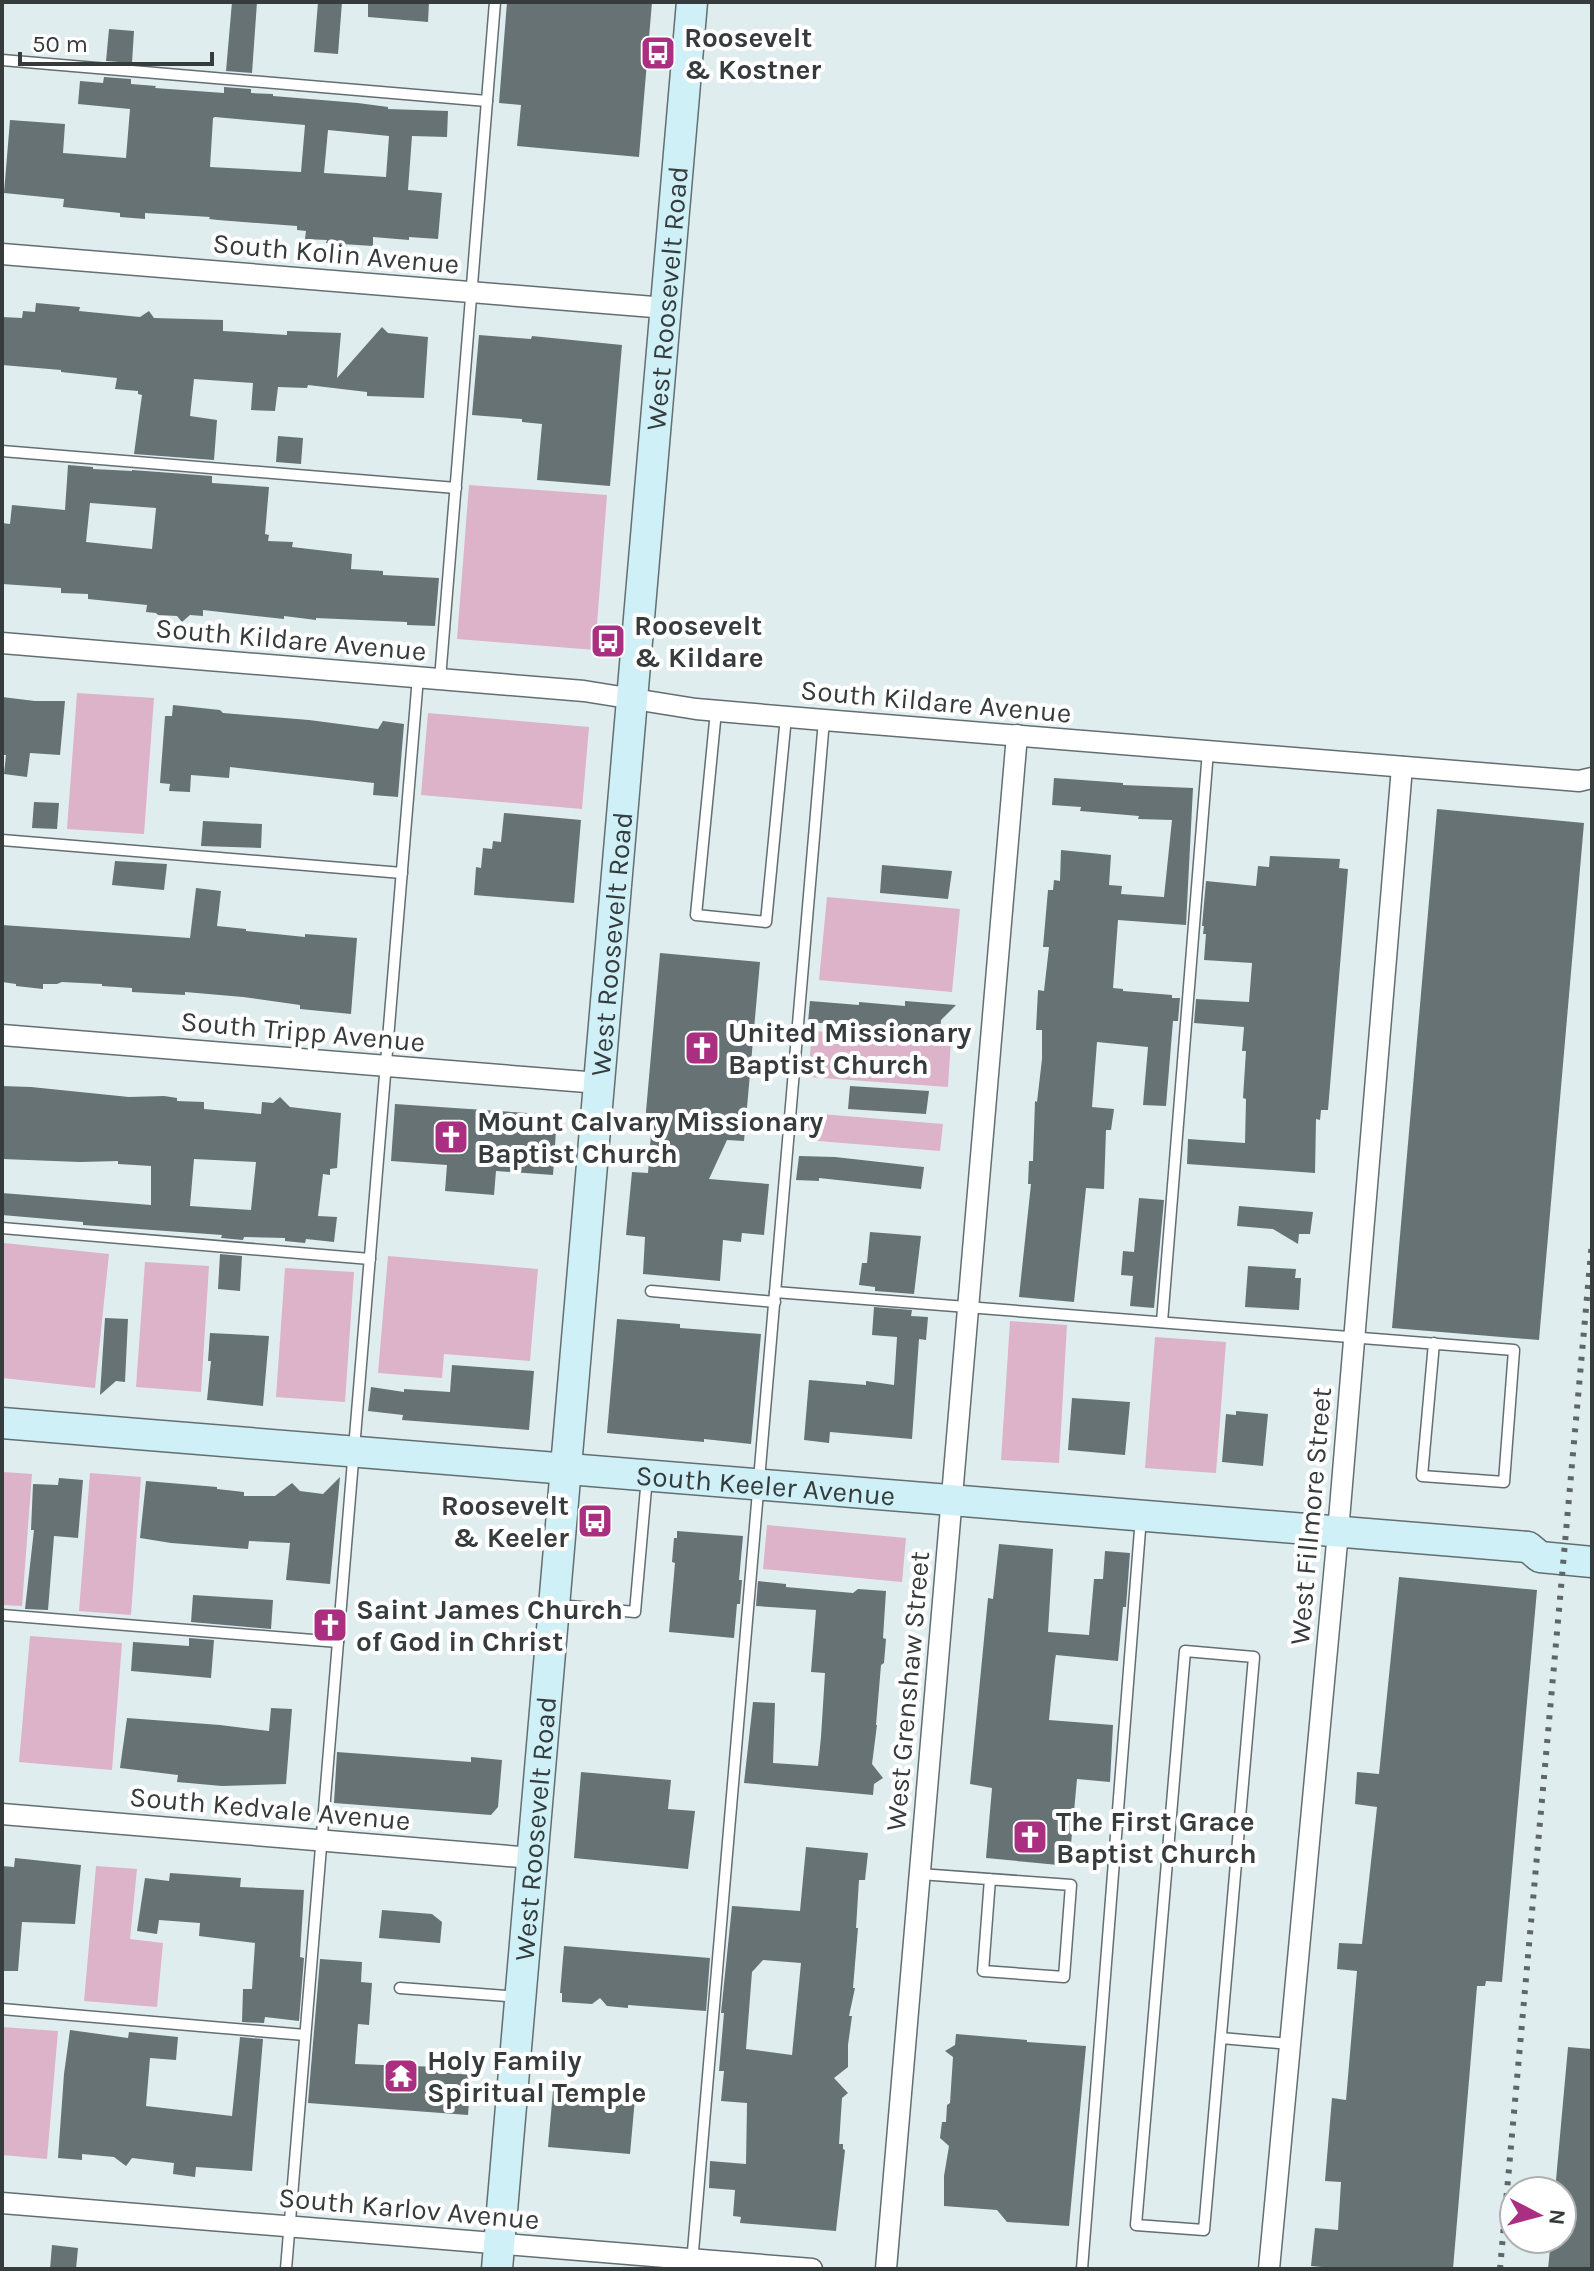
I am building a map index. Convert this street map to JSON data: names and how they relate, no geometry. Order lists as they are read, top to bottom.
{
  "streets": {
    "main road": ["West Roosevelt Road", "South Keeler Avenue"],
    "street": [
      "South Kolin Avenue",
      "South Kildare Avenue",
      "South Tripp Avenue",
      "West Fillmore Street",
      "West Grenshaw Street",
      "South Kedvale Avenue",
      "South Karlov Avenue"
    ]
  },
  "crossings": [
    ["South Kolin Avenue", "West Roosevelt Road"],
    ["West Roosevelt Road", "South Kildare Avenue"],
    ["West Roosevelt Road", "South Tripp Avenue"],
    ["West Roosevelt Road", "South Keeler Avenue"],
    ["West Roosevelt Road", "South Kedvale Avenue"],
    ["West Roosevelt Road", "South Karlov Avenue"],
    ["South Kildare Avenue", "West Fillmore Street"],
    ["South Kildare Avenue", "West Grenshaw Street"],
    ["South Keeler Avenue", "West Fillmore Street"],
    ["South Keeler Avenue", "West Grenshaw Street"]
  ],
  "places": {
    "bus stop": ["Roosevelt & Kostner", "Roosevelt & Kildare", "Roosevelt & Keeler"],
    "church": [
      "United Missionary Baptist Church",
      "Mount Calvary Missionary Baptist Church",
      "Saint James Church of God in Christ",
      "The First Grace Baptist Church"
    ],
    "temple": ["Holy Family Spiritual Temple"]
  },
  "scale_bar": "50 m",
  "north": "right"
}
